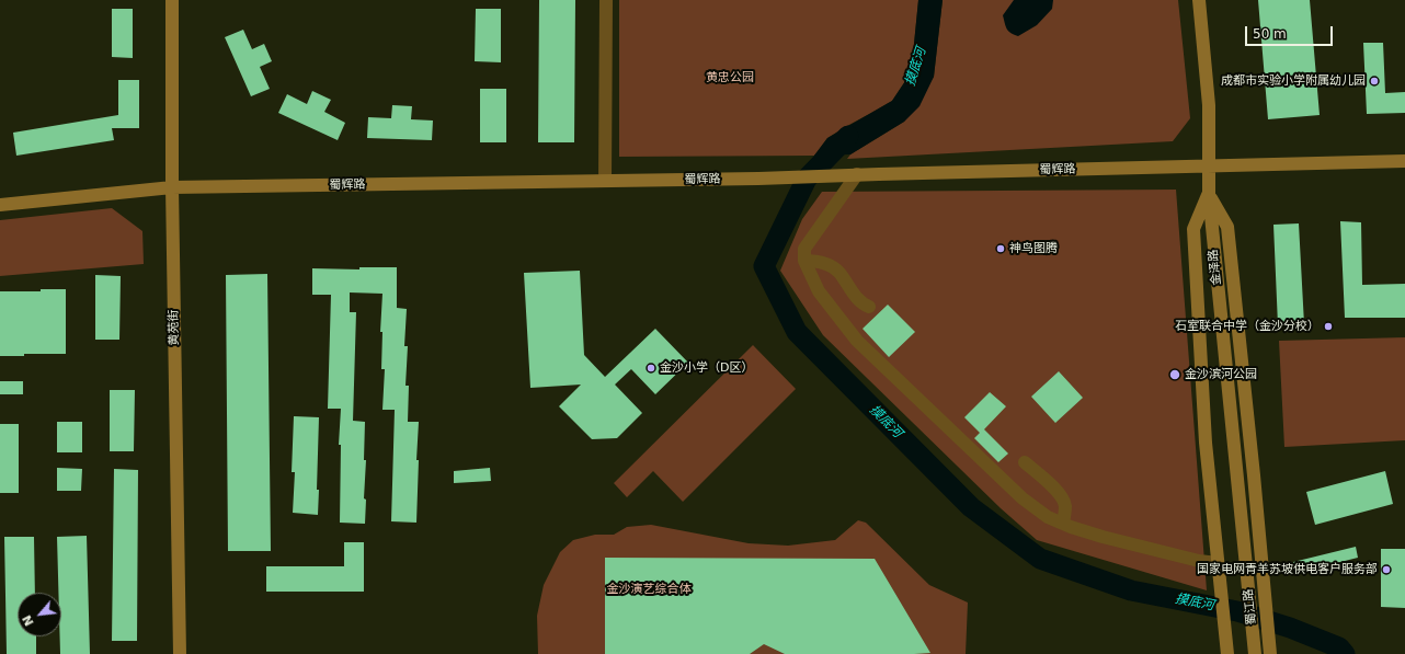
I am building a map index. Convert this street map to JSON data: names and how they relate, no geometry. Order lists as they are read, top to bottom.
{
  "streets": {
    "street": [
      "蜀辉路",
      "金泽路",
      "黄苑街",
      "蜀江路"
    ]
  },
  "crossings": [
    ["蜀辉路", "金泽路"],
    ["蜀辉路", "黄苑街"],
    ["金泽路", "蜀江路"]
  ],
  "water": ["摸底河"],
  "parks": ["黄忠公园", "金沙演艺综合体"],
  "places": [
    "成都市实验小学附属幼儿园",
    "神鸟图腾",
    "石室联合中学（金沙分校）",
    "金沙小学（D区）",
    "金沙滨河公园",
    "国家电网青羊苏坡供电客户服务部"
  ],
  "scale_bar": "50 m",
  "north": "bottom left"
}
